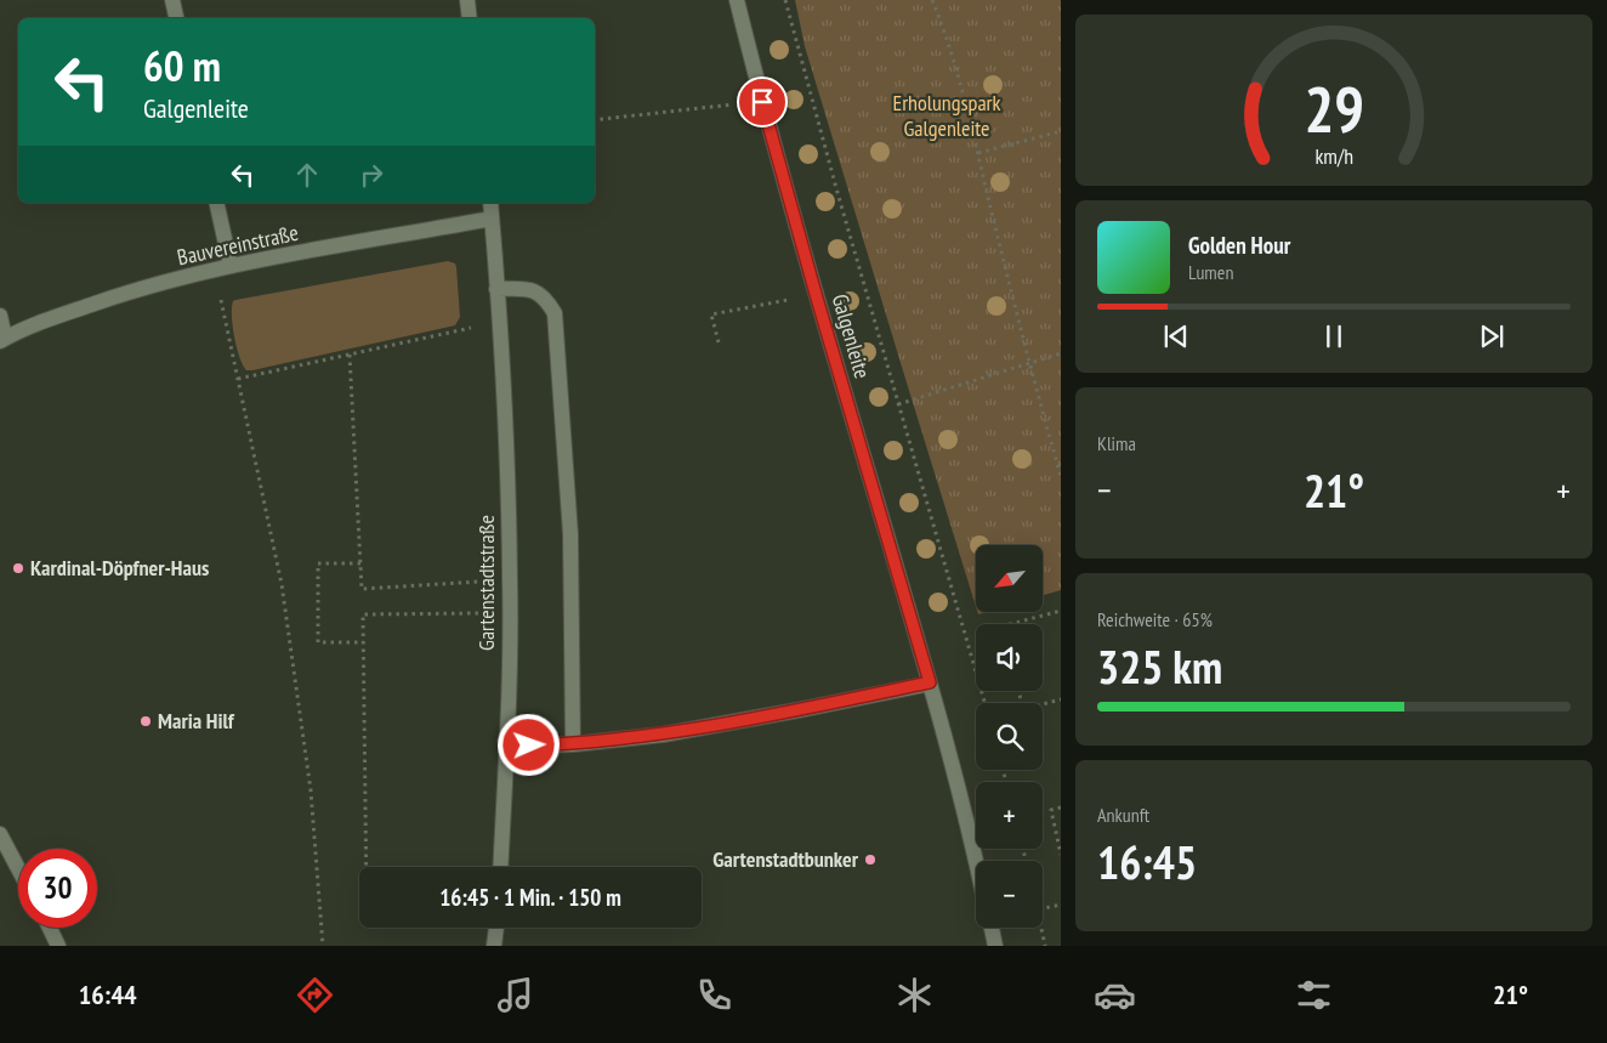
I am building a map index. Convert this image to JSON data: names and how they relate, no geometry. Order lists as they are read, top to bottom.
{
  "streets": {
    "street": ["Bauvereinstraße", "Galgenleite", "Gartenstadtstraße"]
  },
  "crossings": [
    ["Bauvereinstraße", "Gartenstadtstraße"]
  ],
  "parks": ["Erholungspark Galgenleite"],
  "places": ["Kardinal-Döpfner-Haus", "Maria Hilf", "Gartenstadtbunker"],
  "north": "bottom left",
  "page": {
    "turn": ["60 m", "Galgenleite"],
    "song": ["Golden Hour", "Lumen"],
    "tile": [
      "Klima",
      ["Reichweite · 65%", "325 km"],
      ["Ankunft", "16:45"]
    ],
    "heat": ["−", "21°", "+"],
    "map_buttons": ["+", "−"],
    "limit": "30",
    "trip": "16:45 · 1 Min. · 150 m",
    "tabs": ["16:44", "21°"],
    "gauge": ["29", "km/h"]
  }
}
